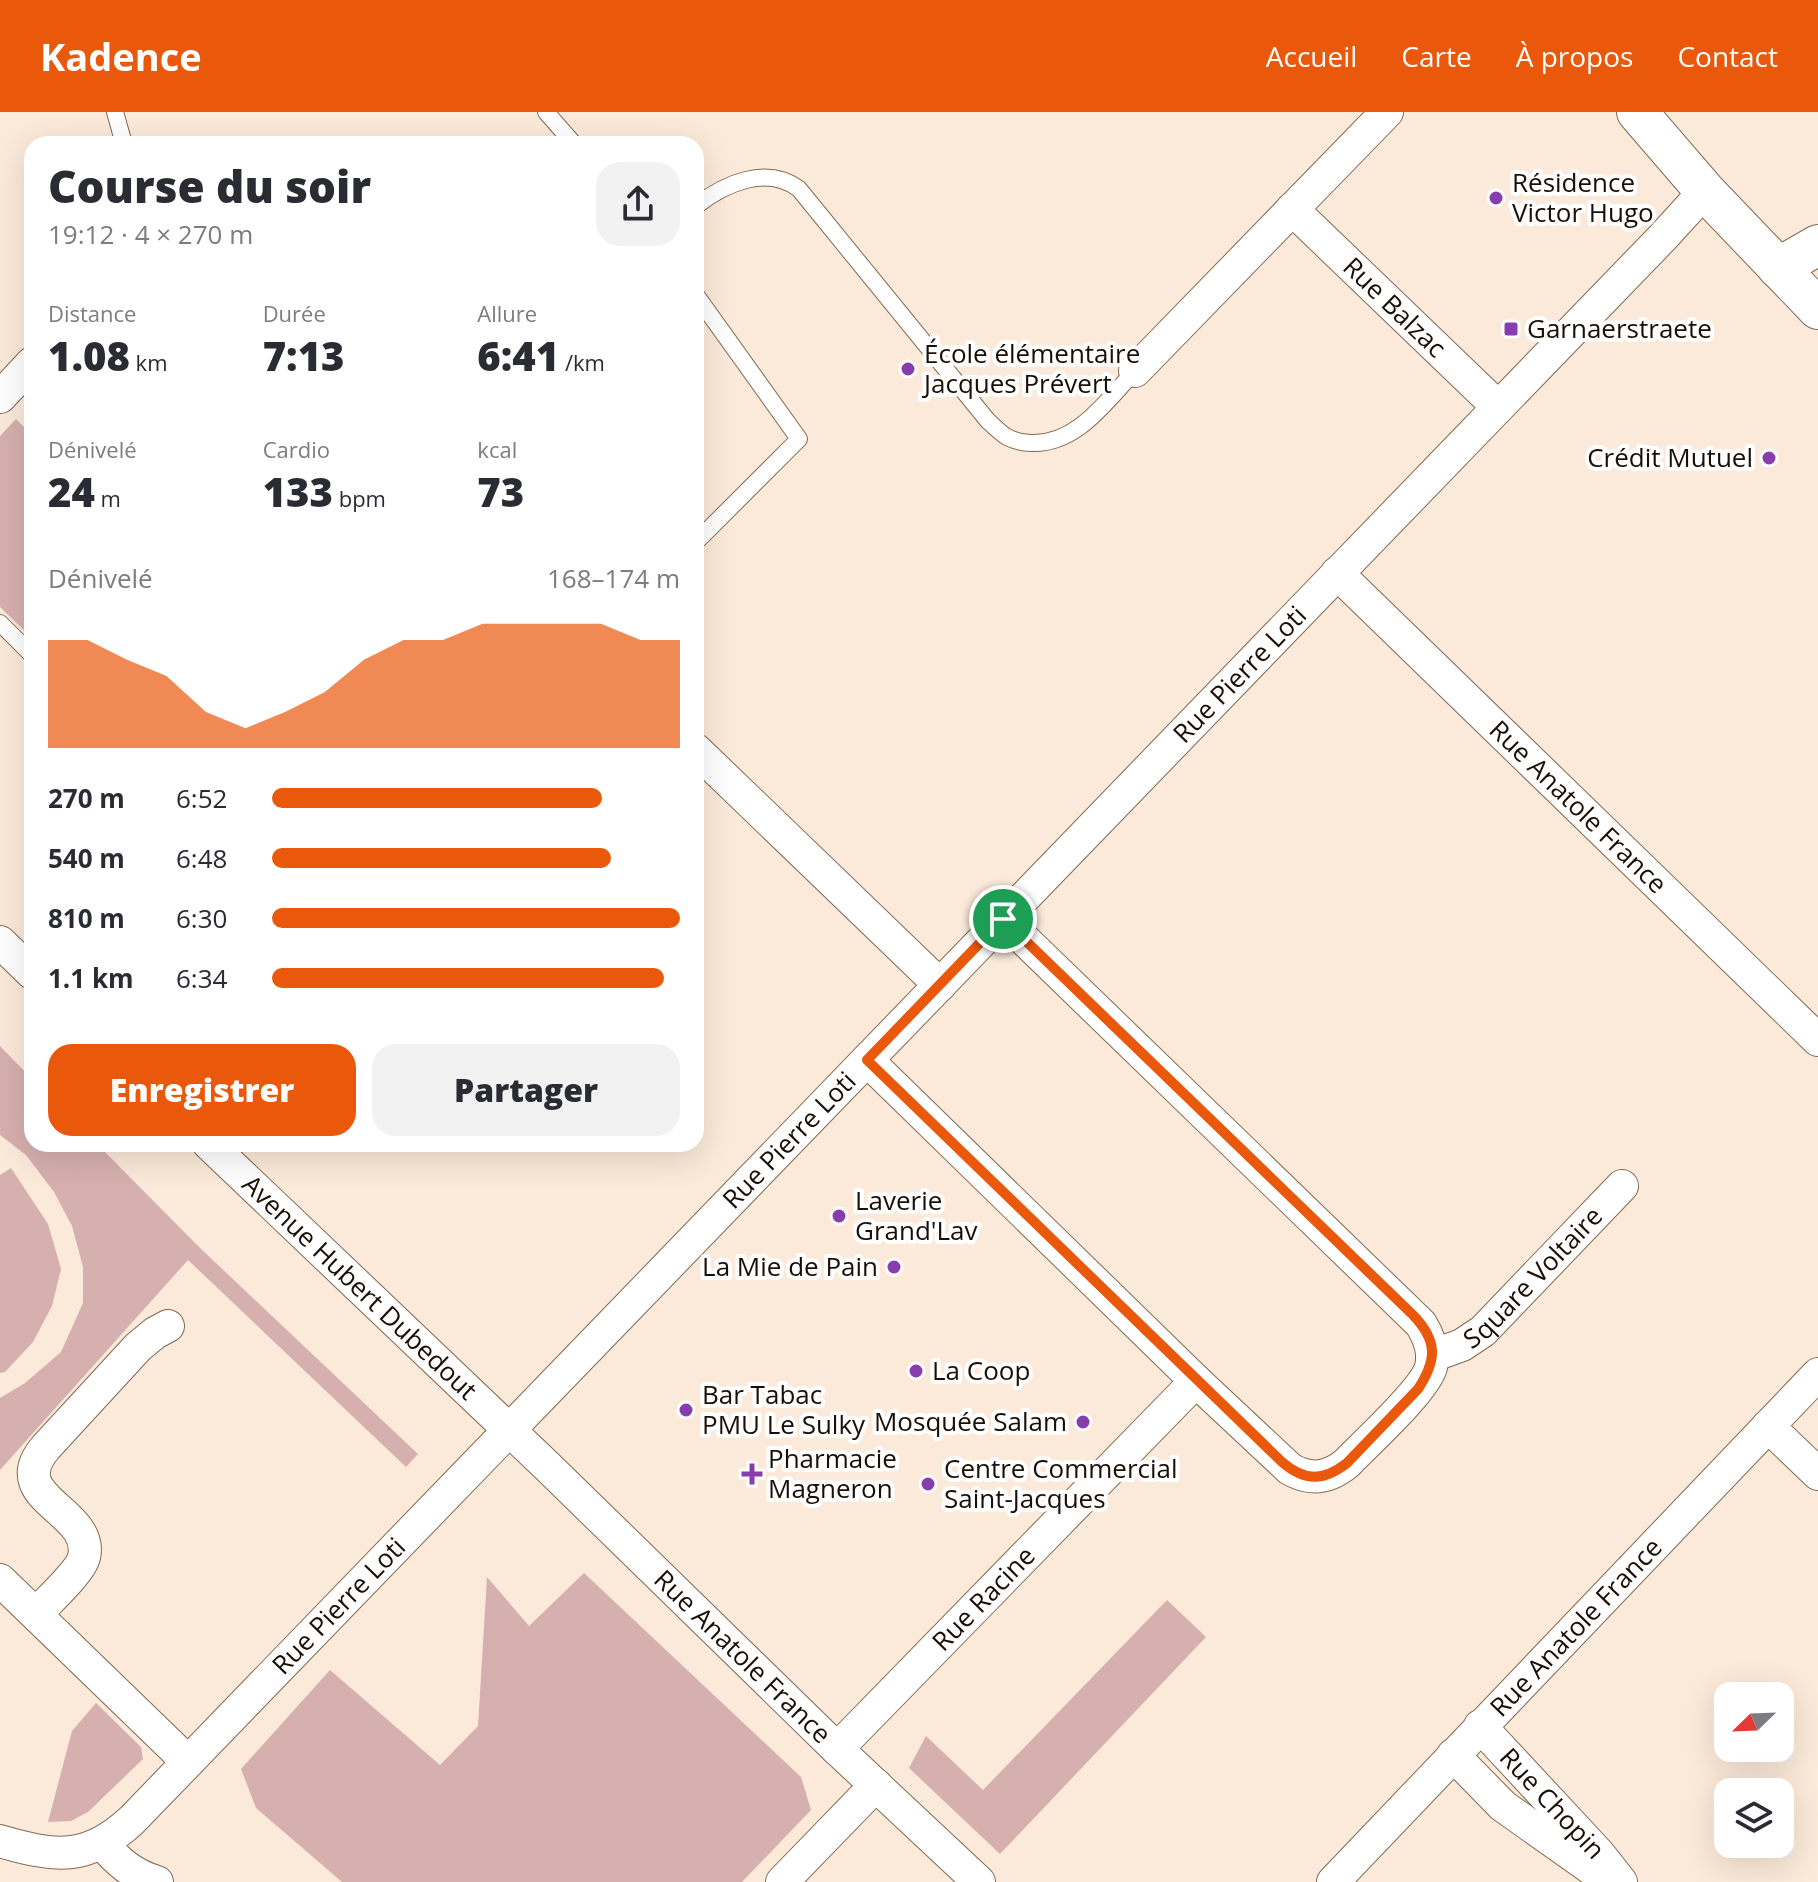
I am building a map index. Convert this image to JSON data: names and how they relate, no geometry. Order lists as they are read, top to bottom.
{
  "streets": {
    "street": [
      "Rue Balzac",
      "Rue Pierre Loti",
      "Rue Anatole France",
      "Square Voltaire",
      "Avenue Hubert Dubedout",
      "Rue Racine",
      "Rue Chopin"
    ]
  },
  "crossings": [
    ["Rue Balzac", "Rue Pierre Loti"],
    ["Rue Pierre Loti", "Rue Anatole France"],
    ["Rue Pierre Loti", "Avenue Hubert Dubedout"],
    ["Rue Anatole France", "Avenue Hubert Dubedout"],
    ["Rue Anatole France", "Rue Racine"],
    ["Rue Anatole France", "Rue Chopin"]
  ],
  "places": {
    "other": [
      "Résidence Victor Hugo",
      "École élémentaire Jacques Prévert",
      "Crédit Mutuel",
      "Laverie Grand'Lav",
      "La Mie de Pain",
      "La Coop",
      "Bar Tabac PMU Le Sulky",
      "Mosquée Salam",
      "Centre Commercial Saint-Jacques"
    ],
    "transit": ["Garnaerstraete"],
    "health": ["Pharmacie Magneron"]
  },
  "north": "bottom left",
  "page": {
    "header": "Kadence",
    "nav": [
      "Accueil",
      "Carte",
      "À propos",
      "Contact"
    ],
    "heading": ["Course du soir", "19:12 · 4 × 270 m"],
    "stats": [
      ["Distance", "1.08 km"],
      ["Durée", "7:13"],
      ["Allure", "6:41 /km"],
      ["Dénivelé", "24 m"],
      ["Cardio", "133 bpm"],
      ["kcal", "73"]
    ],
    "chart": ["Dénivelé", "168–174 m"],
    "list": [
      {
        "name": "270 m",
        "note": "6:52"
      },
      {
        "name": "540 m",
        "note": "6:48"
      },
      {
        "name": "810 m",
        "note": "6:30"
      },
      {
        "name": "1.1 km",
        "note": "6:34"
      }
    ],
    "buttons": ["Enregistrer", "Partager"]
  }
}
